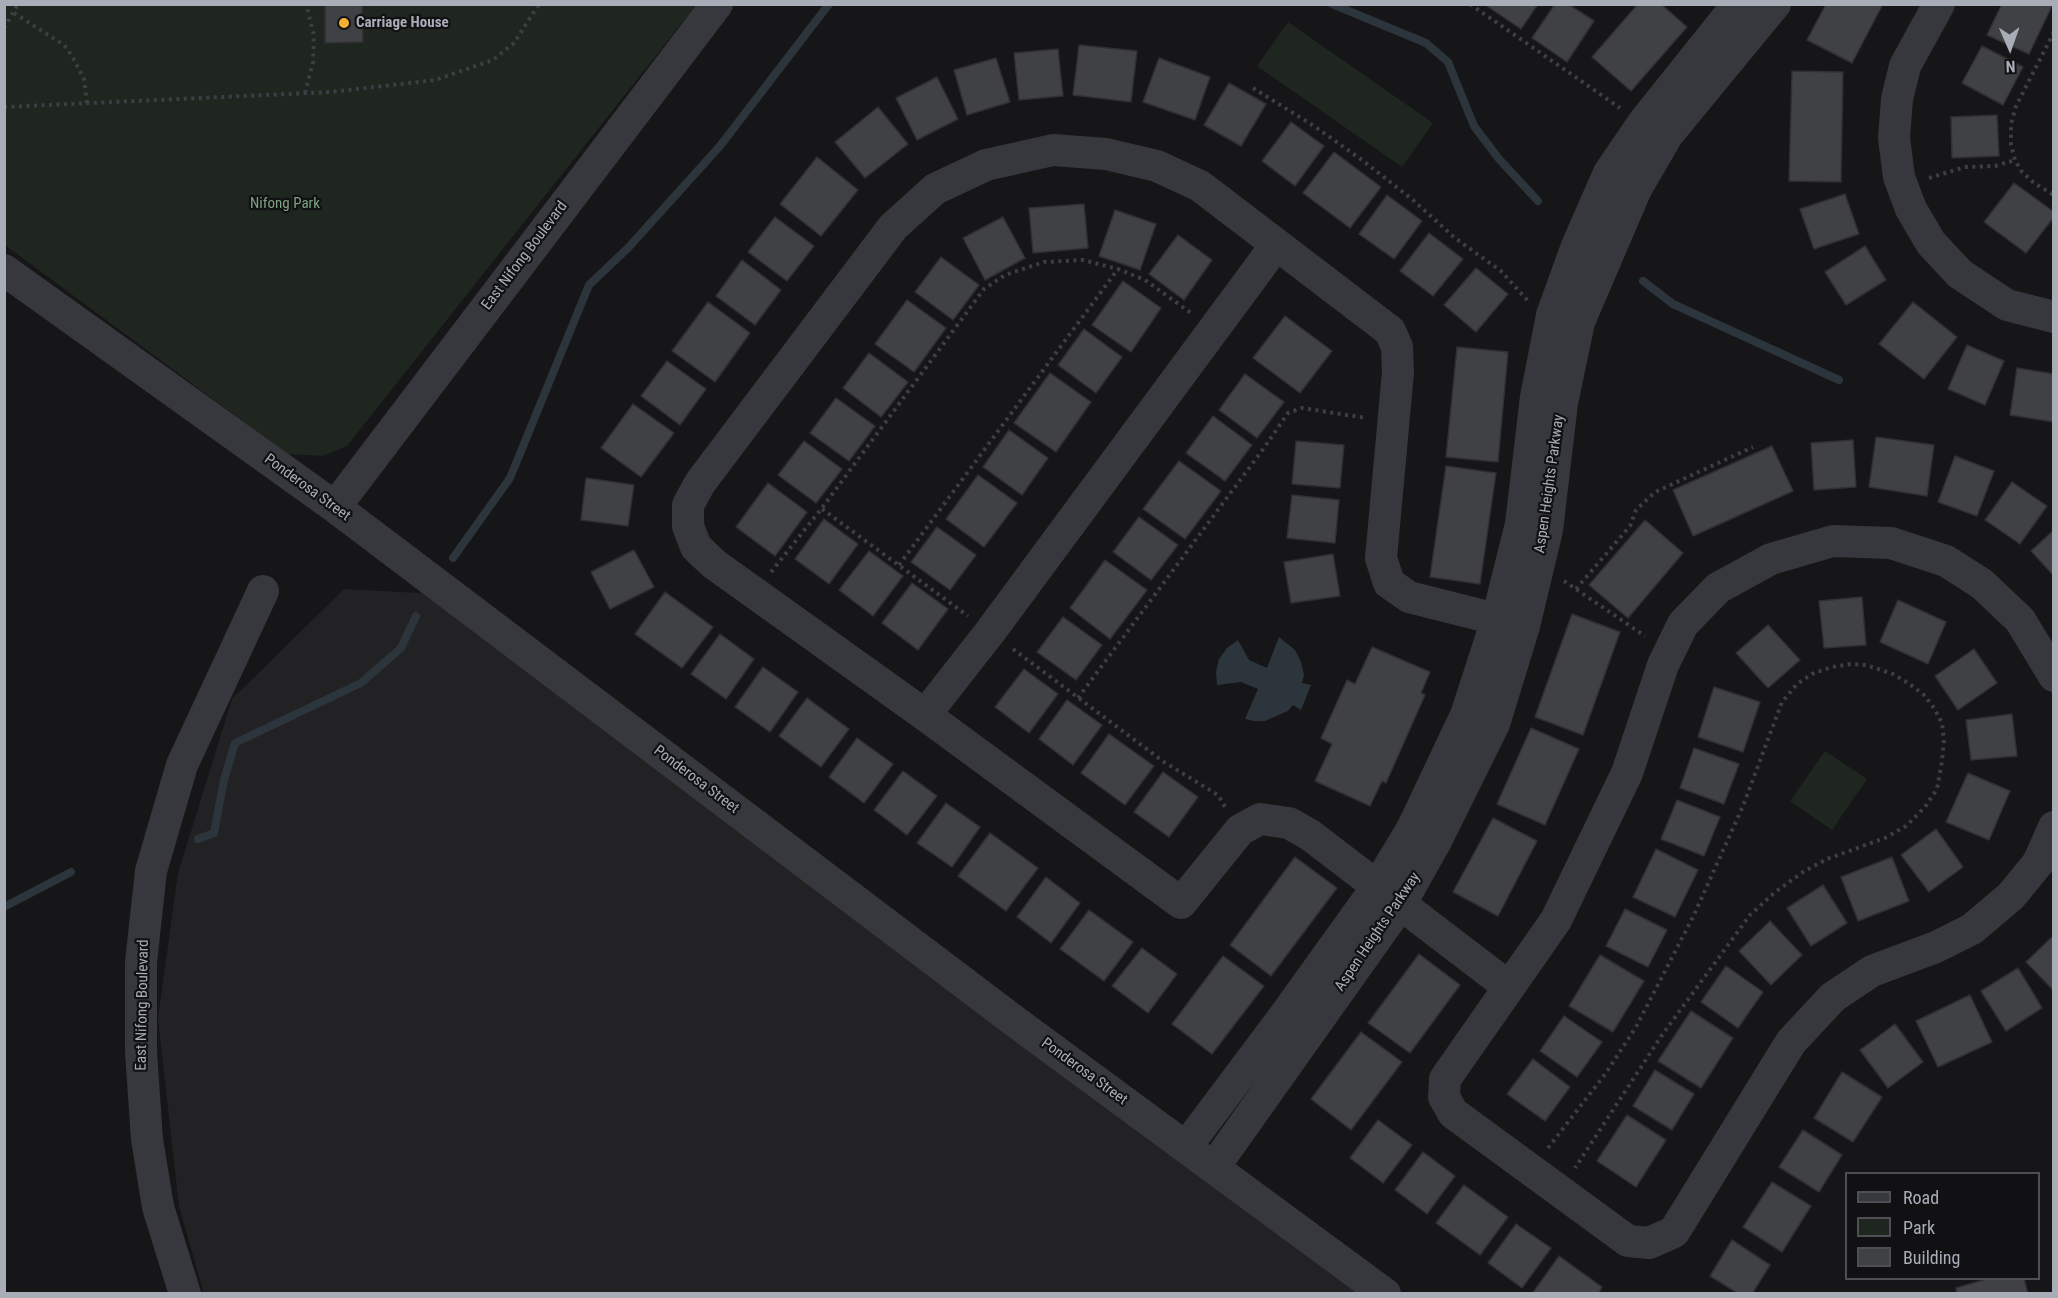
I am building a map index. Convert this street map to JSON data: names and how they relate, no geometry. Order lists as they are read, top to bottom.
{
  "streets": {
    "street": ["East Nifong Boulevard", "Aspen Heights Parkway", "Ponderosa Street"]
  },
  "crossings": [
    ["East Nifong Boulevard", "Ponderosa Street"]
  ],
  "parks": ["Nifong Park"],
  "places": ["Carriage House"],
  "legend": ["Road", "Park", "Building"],
  "north": "bottom"
}
